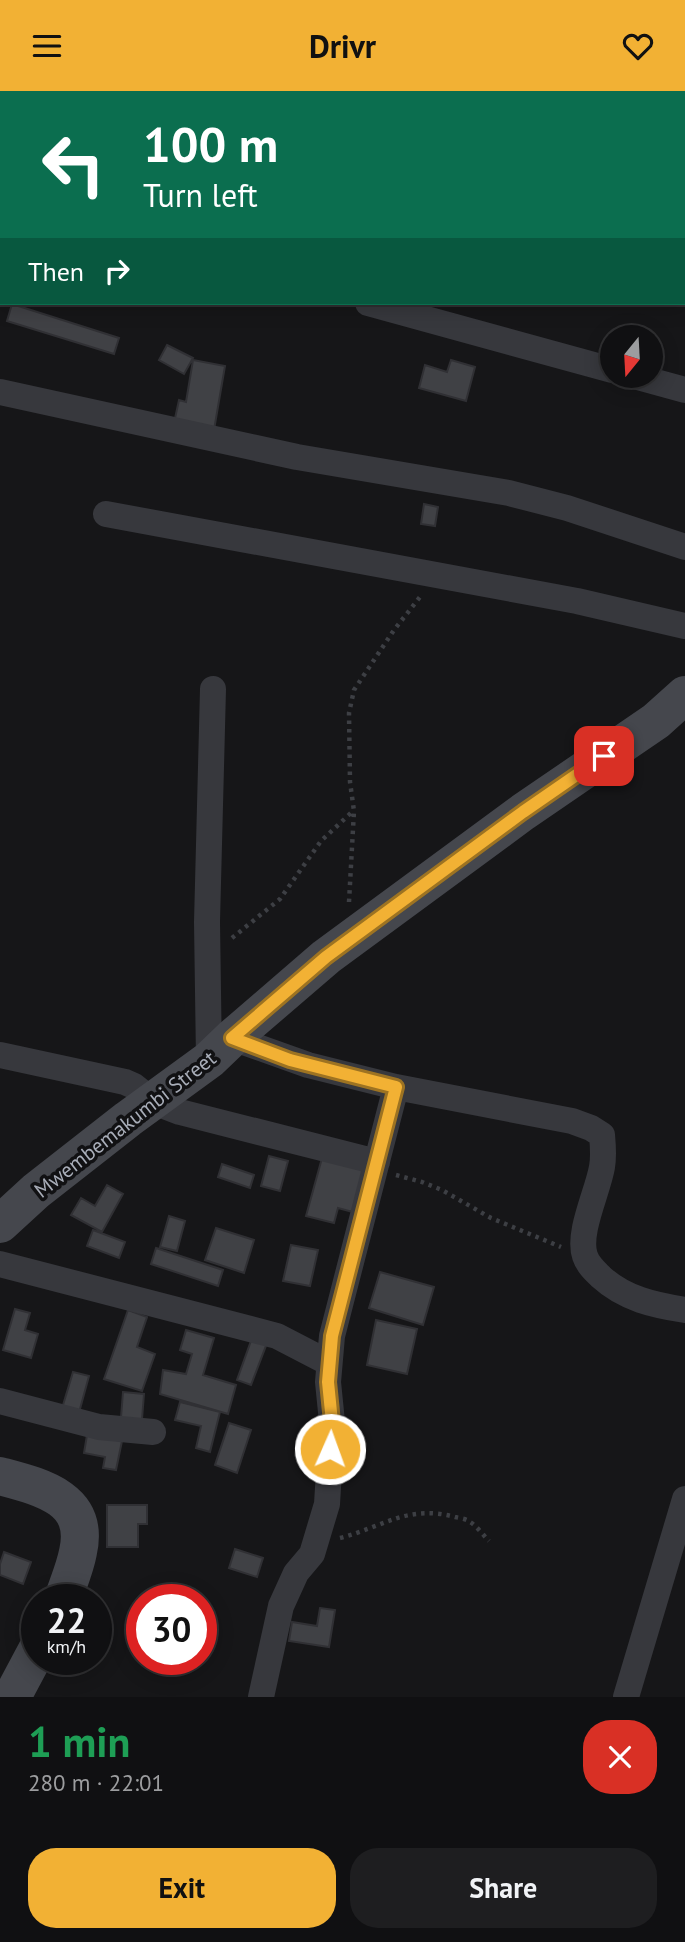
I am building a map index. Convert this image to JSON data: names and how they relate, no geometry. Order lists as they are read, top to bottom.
{
  "streets": {
    "street": ["Mwembemakumbi Street"]
  },
  "north": "bottom",
  "page": {
    "header": "Drivr",
    "turn": ["100 m", "Turn left"],
    "then": "Then",
    "speed": "22 km/h",
    "limit": "30",
    "heading": ["1 min", "280 m · 22:01"],
    "buttons": ["Exit", "Share"]
  }
}
